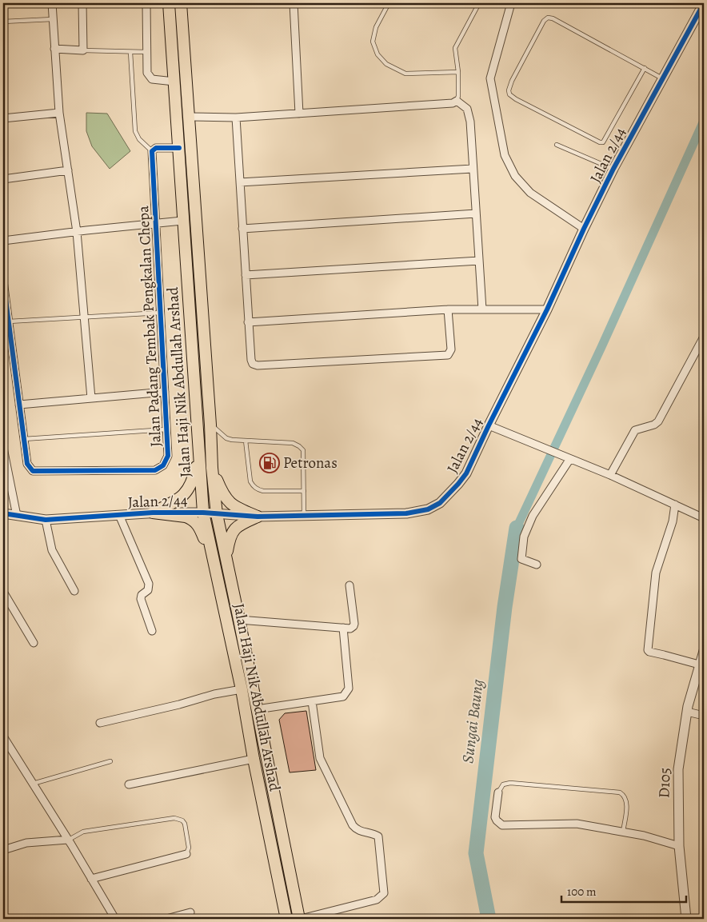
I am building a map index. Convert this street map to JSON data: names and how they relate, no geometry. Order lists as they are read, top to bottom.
{
  "streets": {
    "main road": ["Jalan Haji Nik Abdullah Arshad"],
    "street": ["Jalan 2/44", "Jalan Padang Tembak Pengkalan Chepa", "D105"]
  },
  "crossings": [
    ["Jalan 2/44", "Jalan Haji Nik Abdullah Arshad"]
  ],
  "water": ["Sungai Baung"],
  "places": {
    "fuel station": ["Petronas"]
  },
  "scale_bar": "100 m"
}
